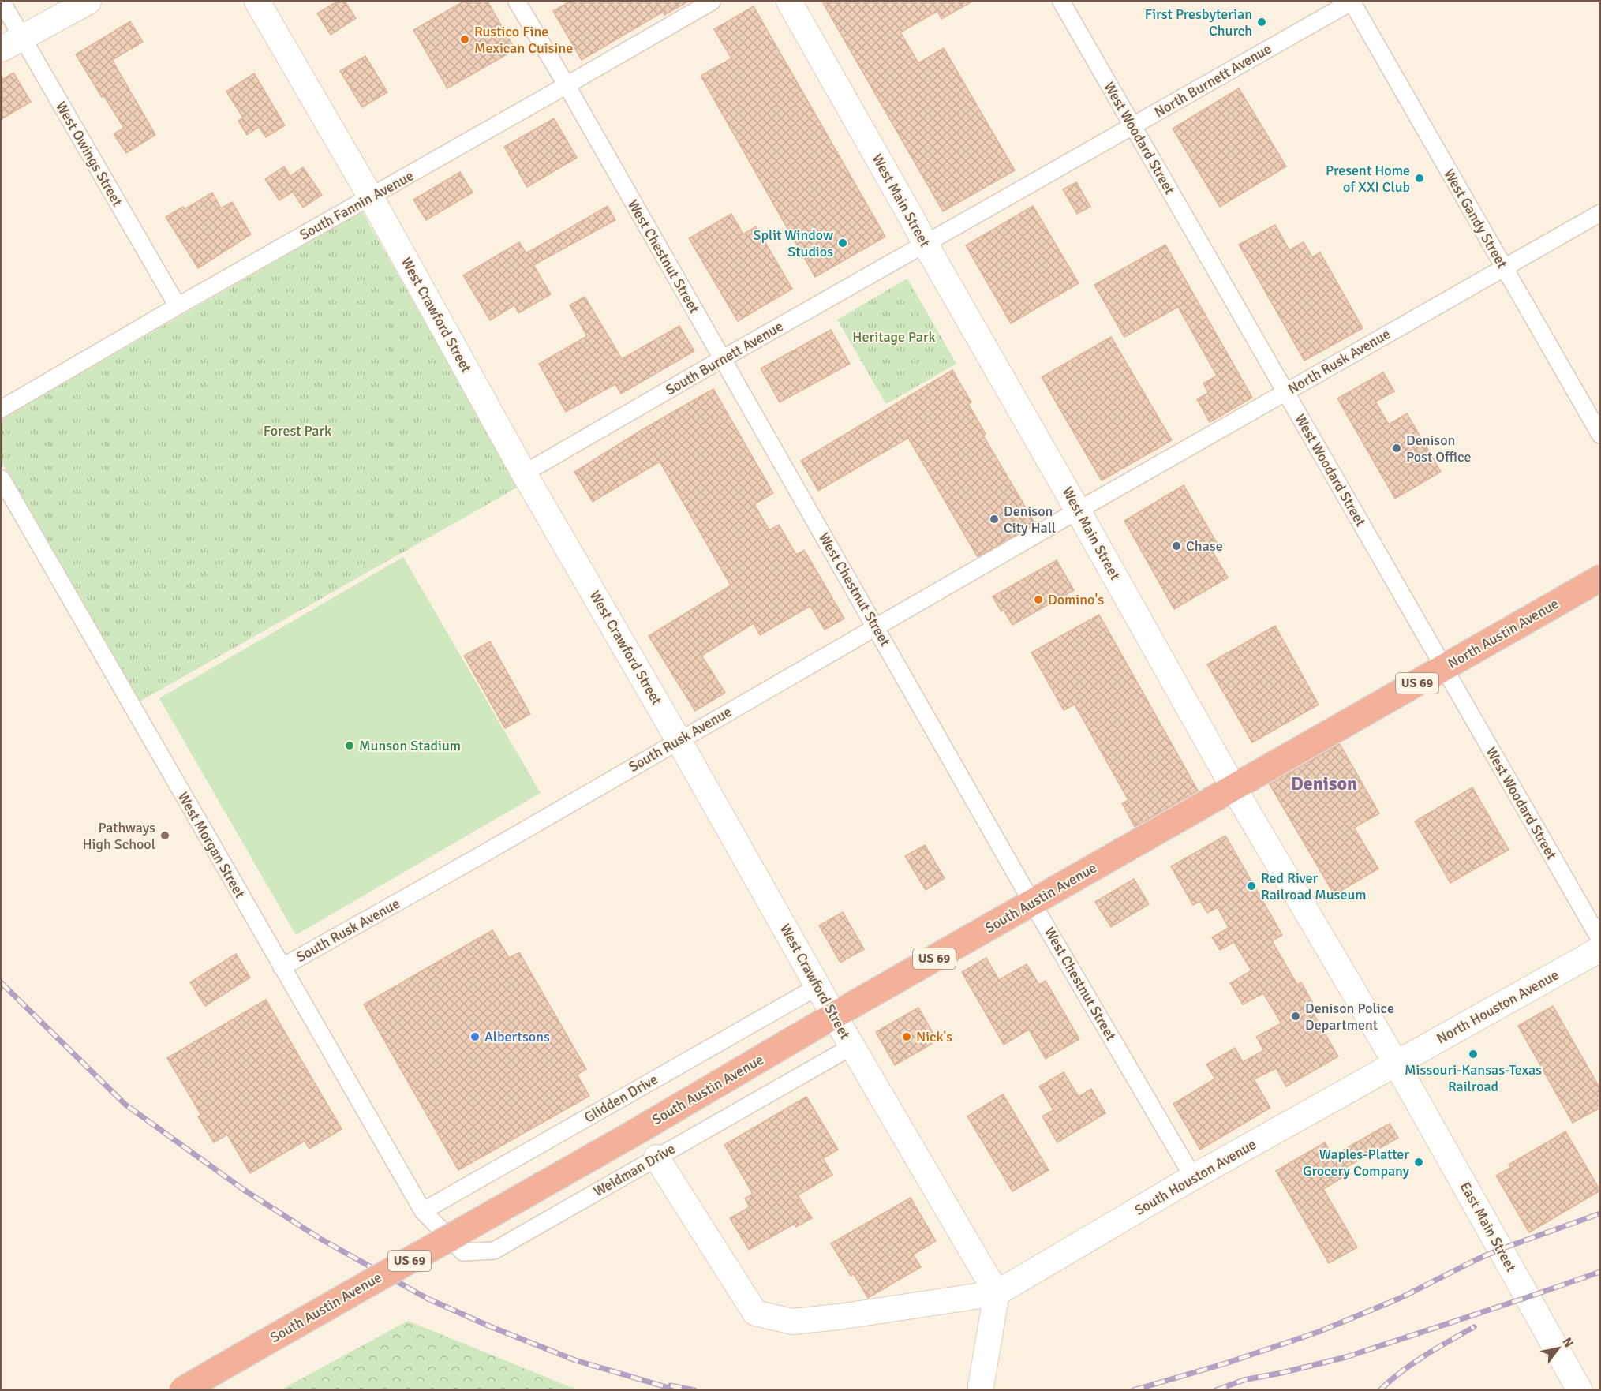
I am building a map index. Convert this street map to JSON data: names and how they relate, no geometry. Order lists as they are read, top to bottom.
{
  "streets": {
    "highway": ["North Austin Avenue", "US 69", "South Austin Avenue"],
    "main road": [
      "West Main Street",
      "West Crawford Street",
      "North Houston Avenue",
      "South Houston Avenue",
      "East Main Street"
    ],
    "street": [
      "North Burnett Avenue",
      "West Woodard Street",
      "West Owings Street",
      "South Fannin Avenue",
      "West Gandy Street",
      "West Chestnut Street",
      "South Burnett Avenue",
      "North Rusk Avenue",
      "South Rusk Avenue",
      "West Morgan Street",
      "Glidden Drive",
      "Weidman Drive"
    ]
  },
  "crossings": [
    ["North Burnett Avenue", "West Woodard Street"],
    ["North Burnett Avenue", "West Main Street"],
    ["North Burnett Avenue", "West Gandy Street"],
    ["North Burnett Avenue", "South Burnett Avenue"],
    ["West Woodard Street", "North Rusk Avenue"],
    ["West Woodard Street", "North Austin Avenue"],
    ["West Owings Street", "South Fannin Avenue"],
    ["West Main Street", "South Burnett Avenue"],
    ["West Main Street", "North Rusk Avenue"],
    ["West Main Street", "North Austin Avenue"],
    ["West Main Street", "South Rusk Avenue"],
    ["West Main Street", "South Austin Avenue"],
    ["West Main Street", "North Houston Avenue"],
    ["West Main Street", "South Houston Avenue"],
    ["West Main Street", "East Main Street"],
    ["South Fannin Avenue", "West Chestnut Street"],
    ["South Fannin Avenue", "West Crawford Street"],
    ["West Gandy Street", "North Rusk Avenue"],
    ["West Chestnut Street", "South Burnett Avenue"],
    ["West Chestnut Street", "South Rusk Avenue"],
    ["West Chestnut Street", "South Austin Avenue"],
    ["West Chestnut Street", "South Houston Avenue"],
    ["West Crawford Street", "South Burnett Avenue"],
    ["West Crawford Street", "South Rusk Avenue"],
    ["West Crawford Street", "South Austin Avenue"],
    ["West Crawford Street", "Glidden Drive"],
    ["West Crawford Street", "Weidman Drive"],
    ["West Crawford Street", "South Houston Avenue"],
    ["North Rusk Avenue", "South Rusk Avenue"],
    ["North Austin Avenue", "South Austin Avenue"],
    ["South Rusk Avenue", "West Morgan Street"],
    ["West Morgan Street", "Glidden Drive"],
    ["West Morgan Street", "Weidman Drive"],
    ["North Houston Avenue", "South Houston Avenue"],
    ["North Houston Avenue", "East Main Street"],
    ["Glidden Drive", "Weidman Drive"],
    ["South Houston Avenue", "East Main Street"]
  ],
  "districts": ["Denison"],
  "parks": ["Heritage Park", "Forest Park"],
  "places": [
    "First Presbyterian Church",
    "Rustico Fine Mexican Cuisine",
    "Present Home of XXI Club",
    "Split Window Studios",
    "Denison Post Office",
    "Denison City Hall",
    "Chase",
    "Domino's",
    "Munson Stadium",
    "Pathways High School",
    "Red River Railroad Museum",
    "Denison Police Department",
    "Albertsons",
    "Nick's",
    "Missouri-Kansas-Texas Railroad",
    "Waples-Platter Grocery Company"
  ],
  "north": "top right"
}
